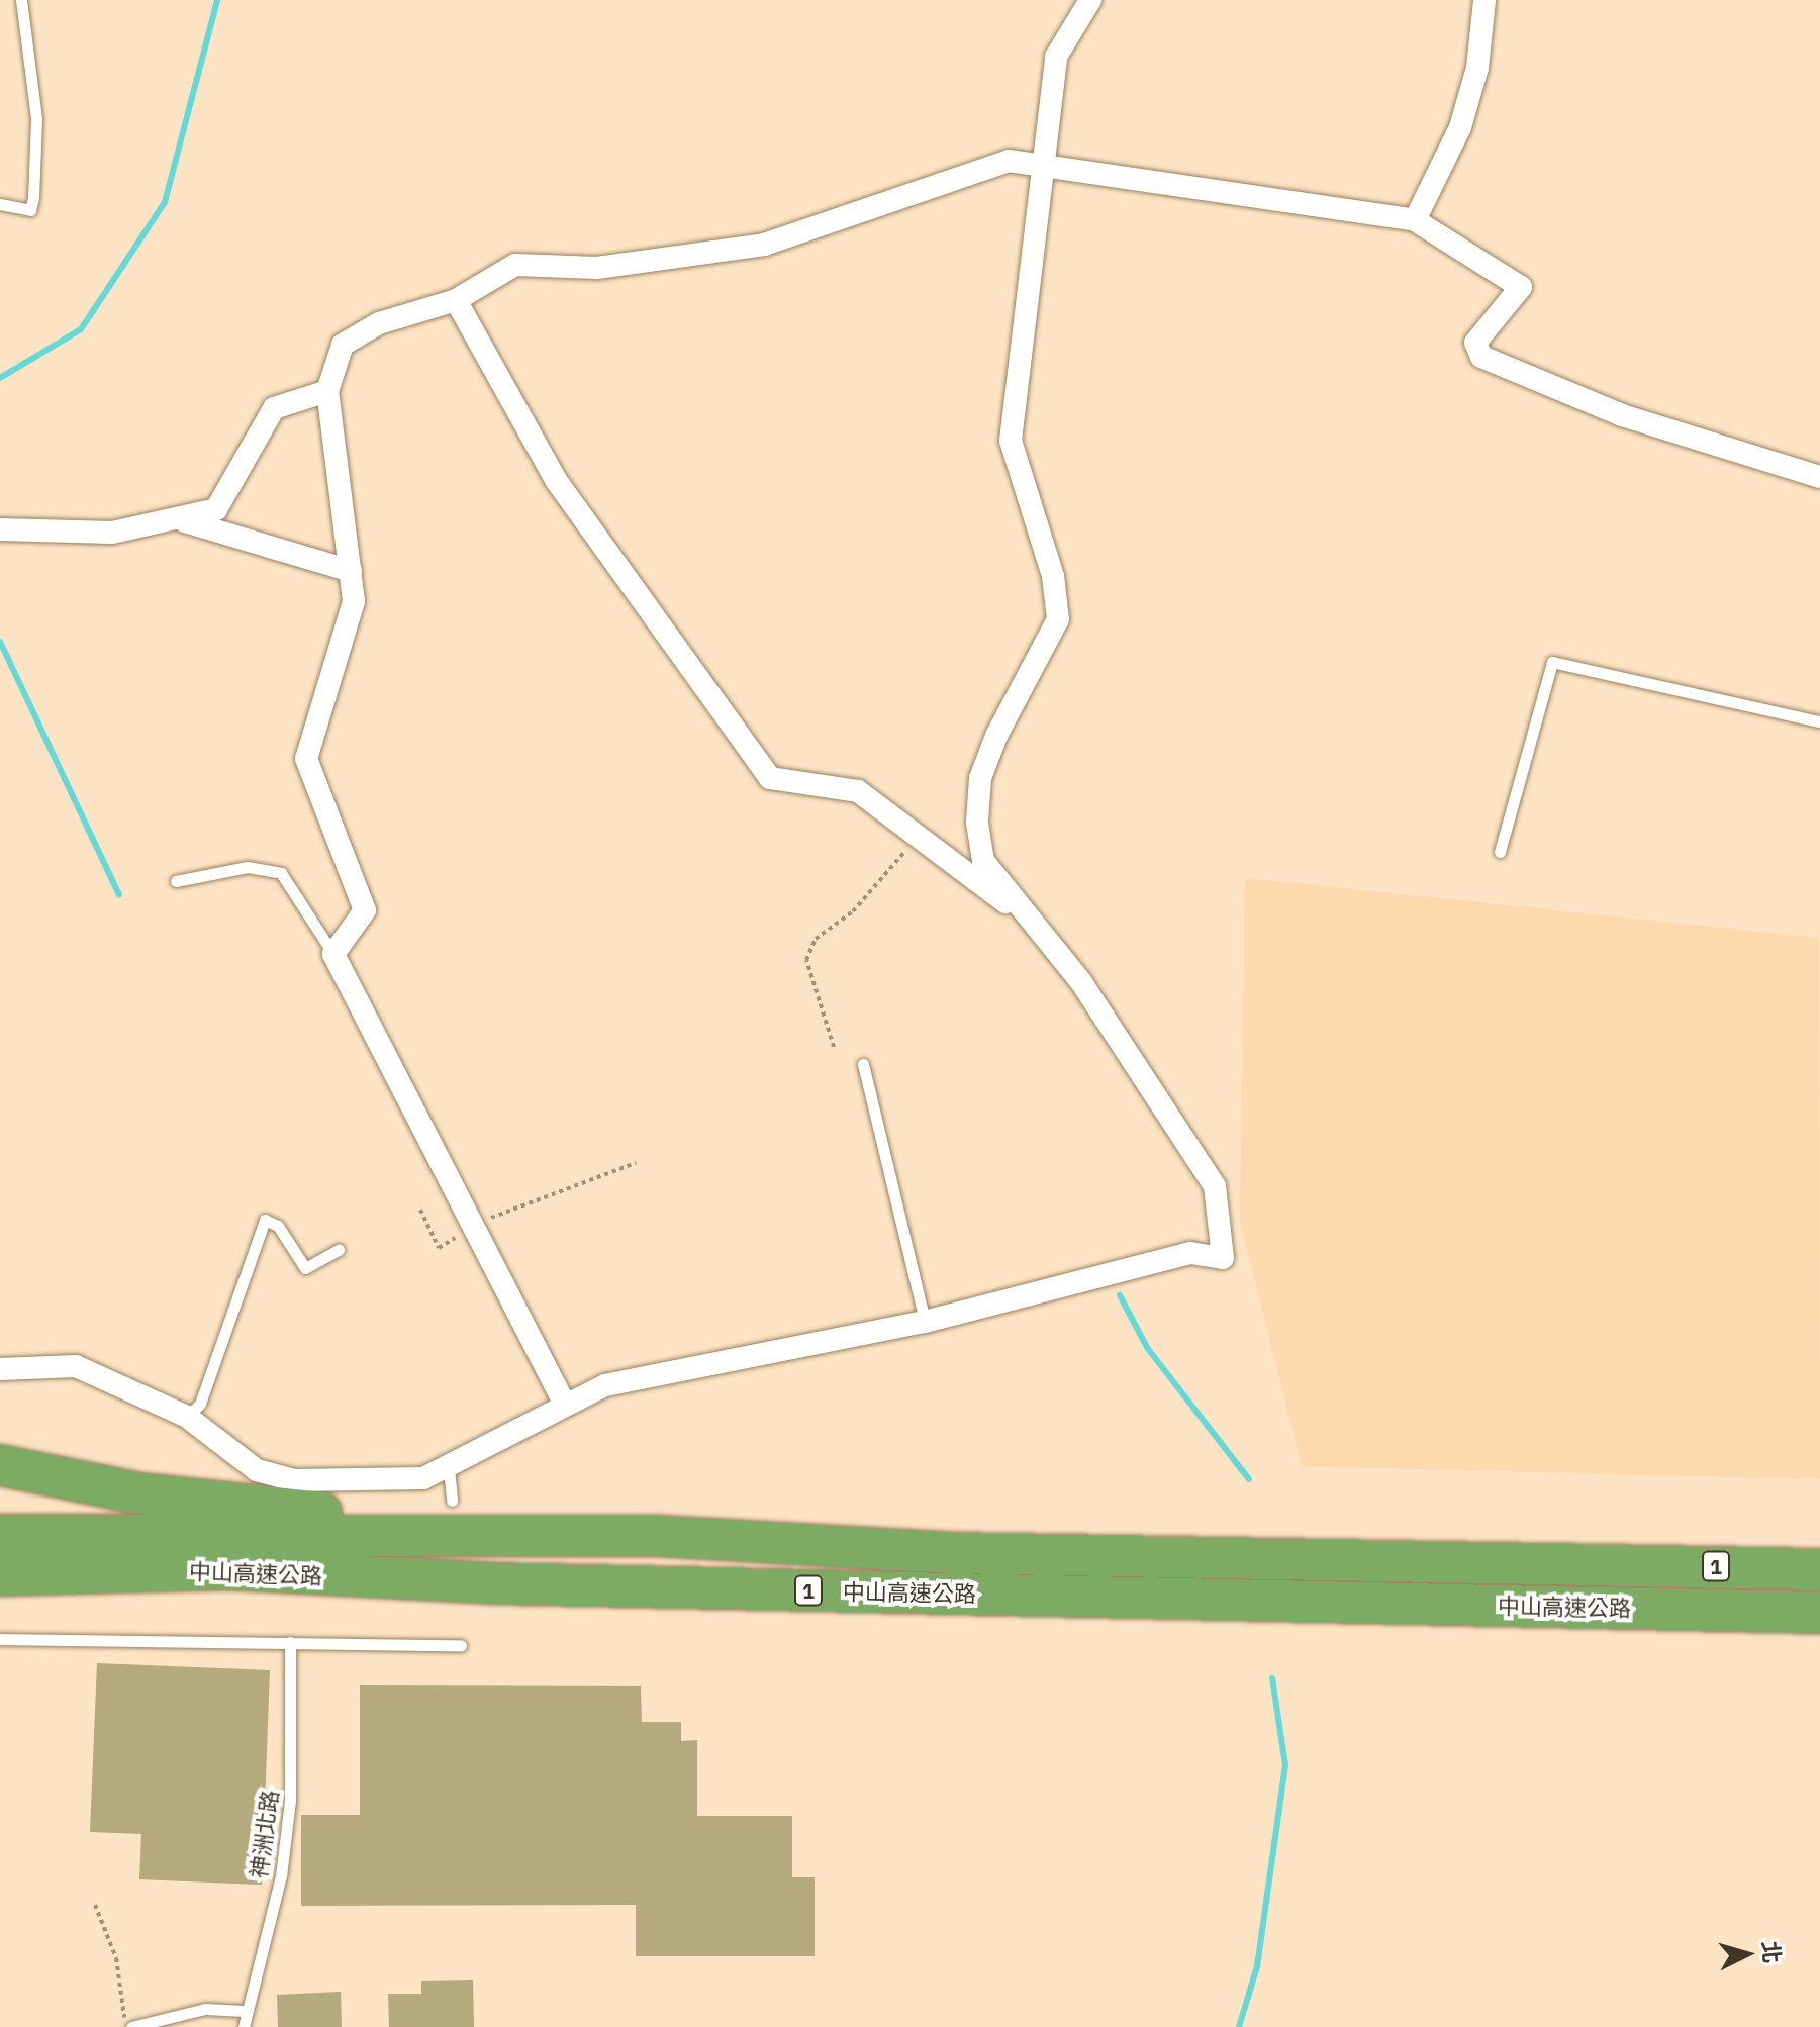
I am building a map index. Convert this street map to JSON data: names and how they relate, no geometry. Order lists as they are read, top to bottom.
{
  "streets": {
    "highway": ["1", "中山高速公路"],
    "lane": ["神洲北路"]
  },
  "north": "right"
}
